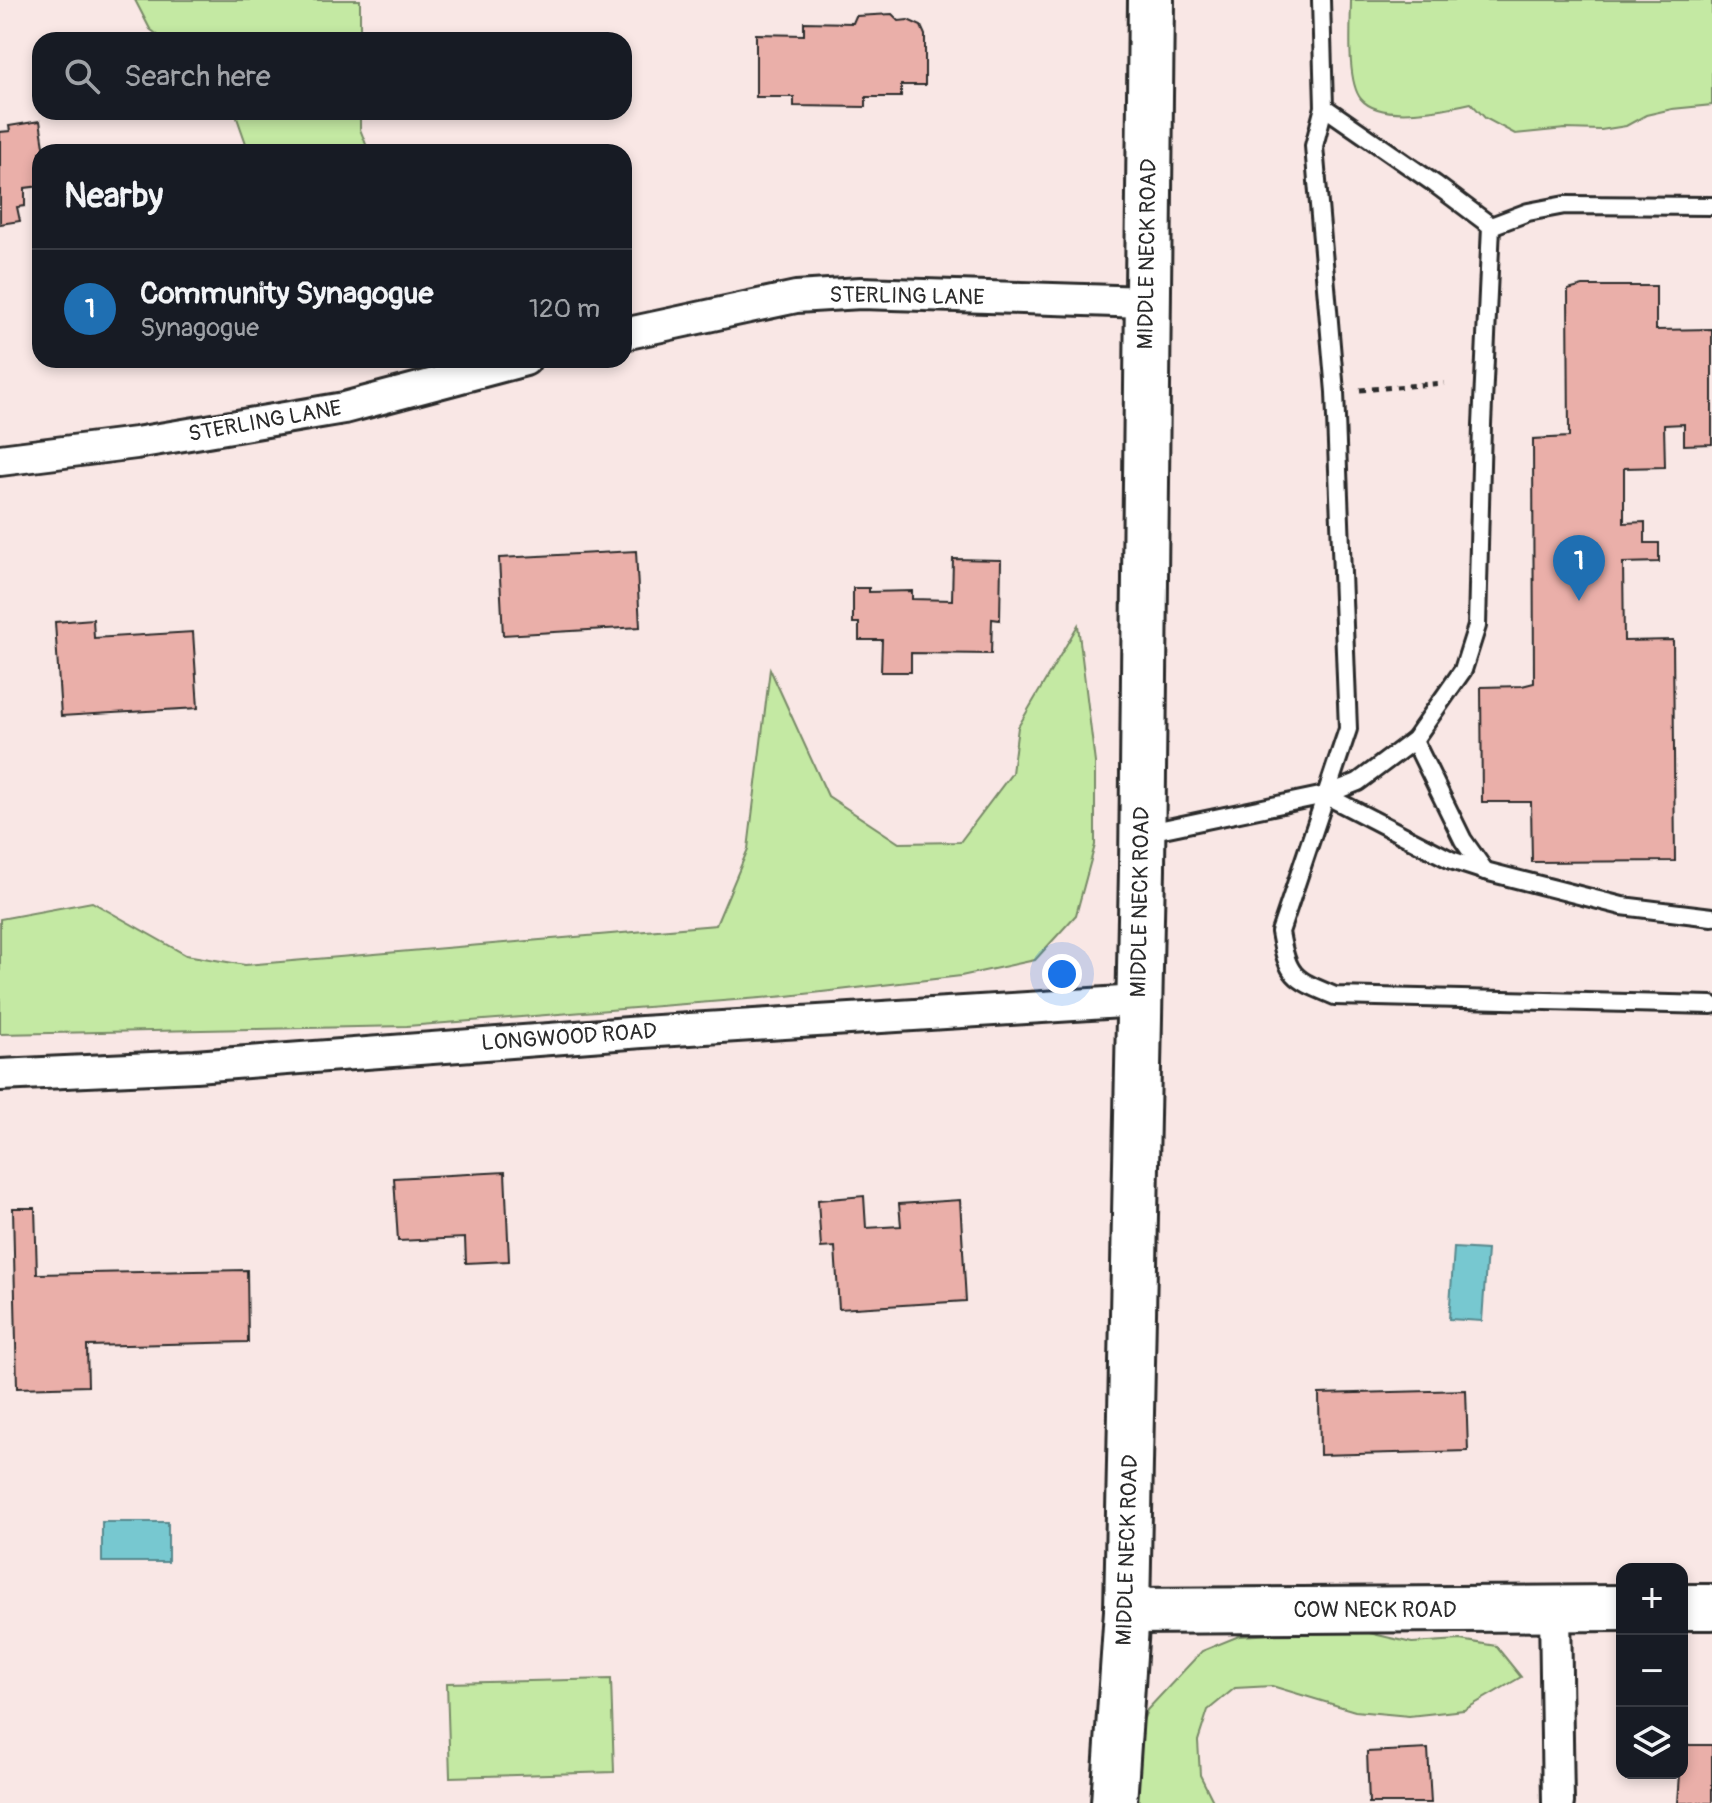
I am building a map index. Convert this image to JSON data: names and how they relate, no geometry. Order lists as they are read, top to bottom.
{
  "streets": {
    "main road": ["MIDDLE NECK ROAD", "COW NECK ROAD"],
    "street": ["STERLING LANE", "LONGWOOD ROAD"]
  },
  "crossings": [
    ["MIDDLE NECK ROAD", "STERLING LANE"],
    ["MIDDLE NECK ROAD", "LONGWOOD ROAD"],
    ["MIDDLE NECK ROAD", "COW NECK ROAD"]
  ],
  "page": {
    "search": "Search here",
    "heading": "Nearby",
    "list": [
      {
        "mark": "1",
        "name": "Community Synagogue",
        "note": "Synagogue",
        "value": "120 m"
      }
    ],
    "pins": "1",
    "map_buttons": ["+", "−"]
  }
}
